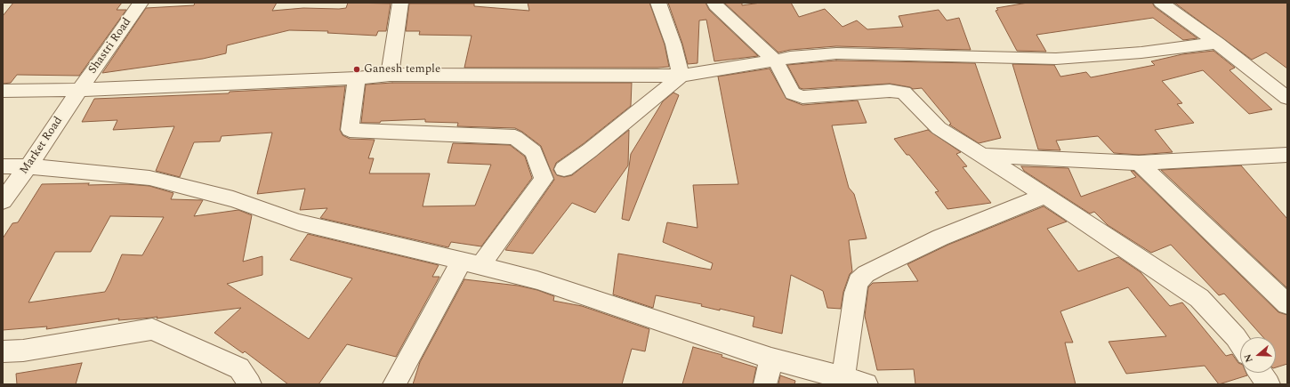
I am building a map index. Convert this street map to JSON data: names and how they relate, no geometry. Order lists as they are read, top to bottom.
{
  "streets": {
    "street": ["Shastri Road", "Market Road"]
  },
  "crossings": [
    ["Shastri Road", "Market Road"]
  ],
  "places": ["Ganesh temple"],
  "north": "left"
}
